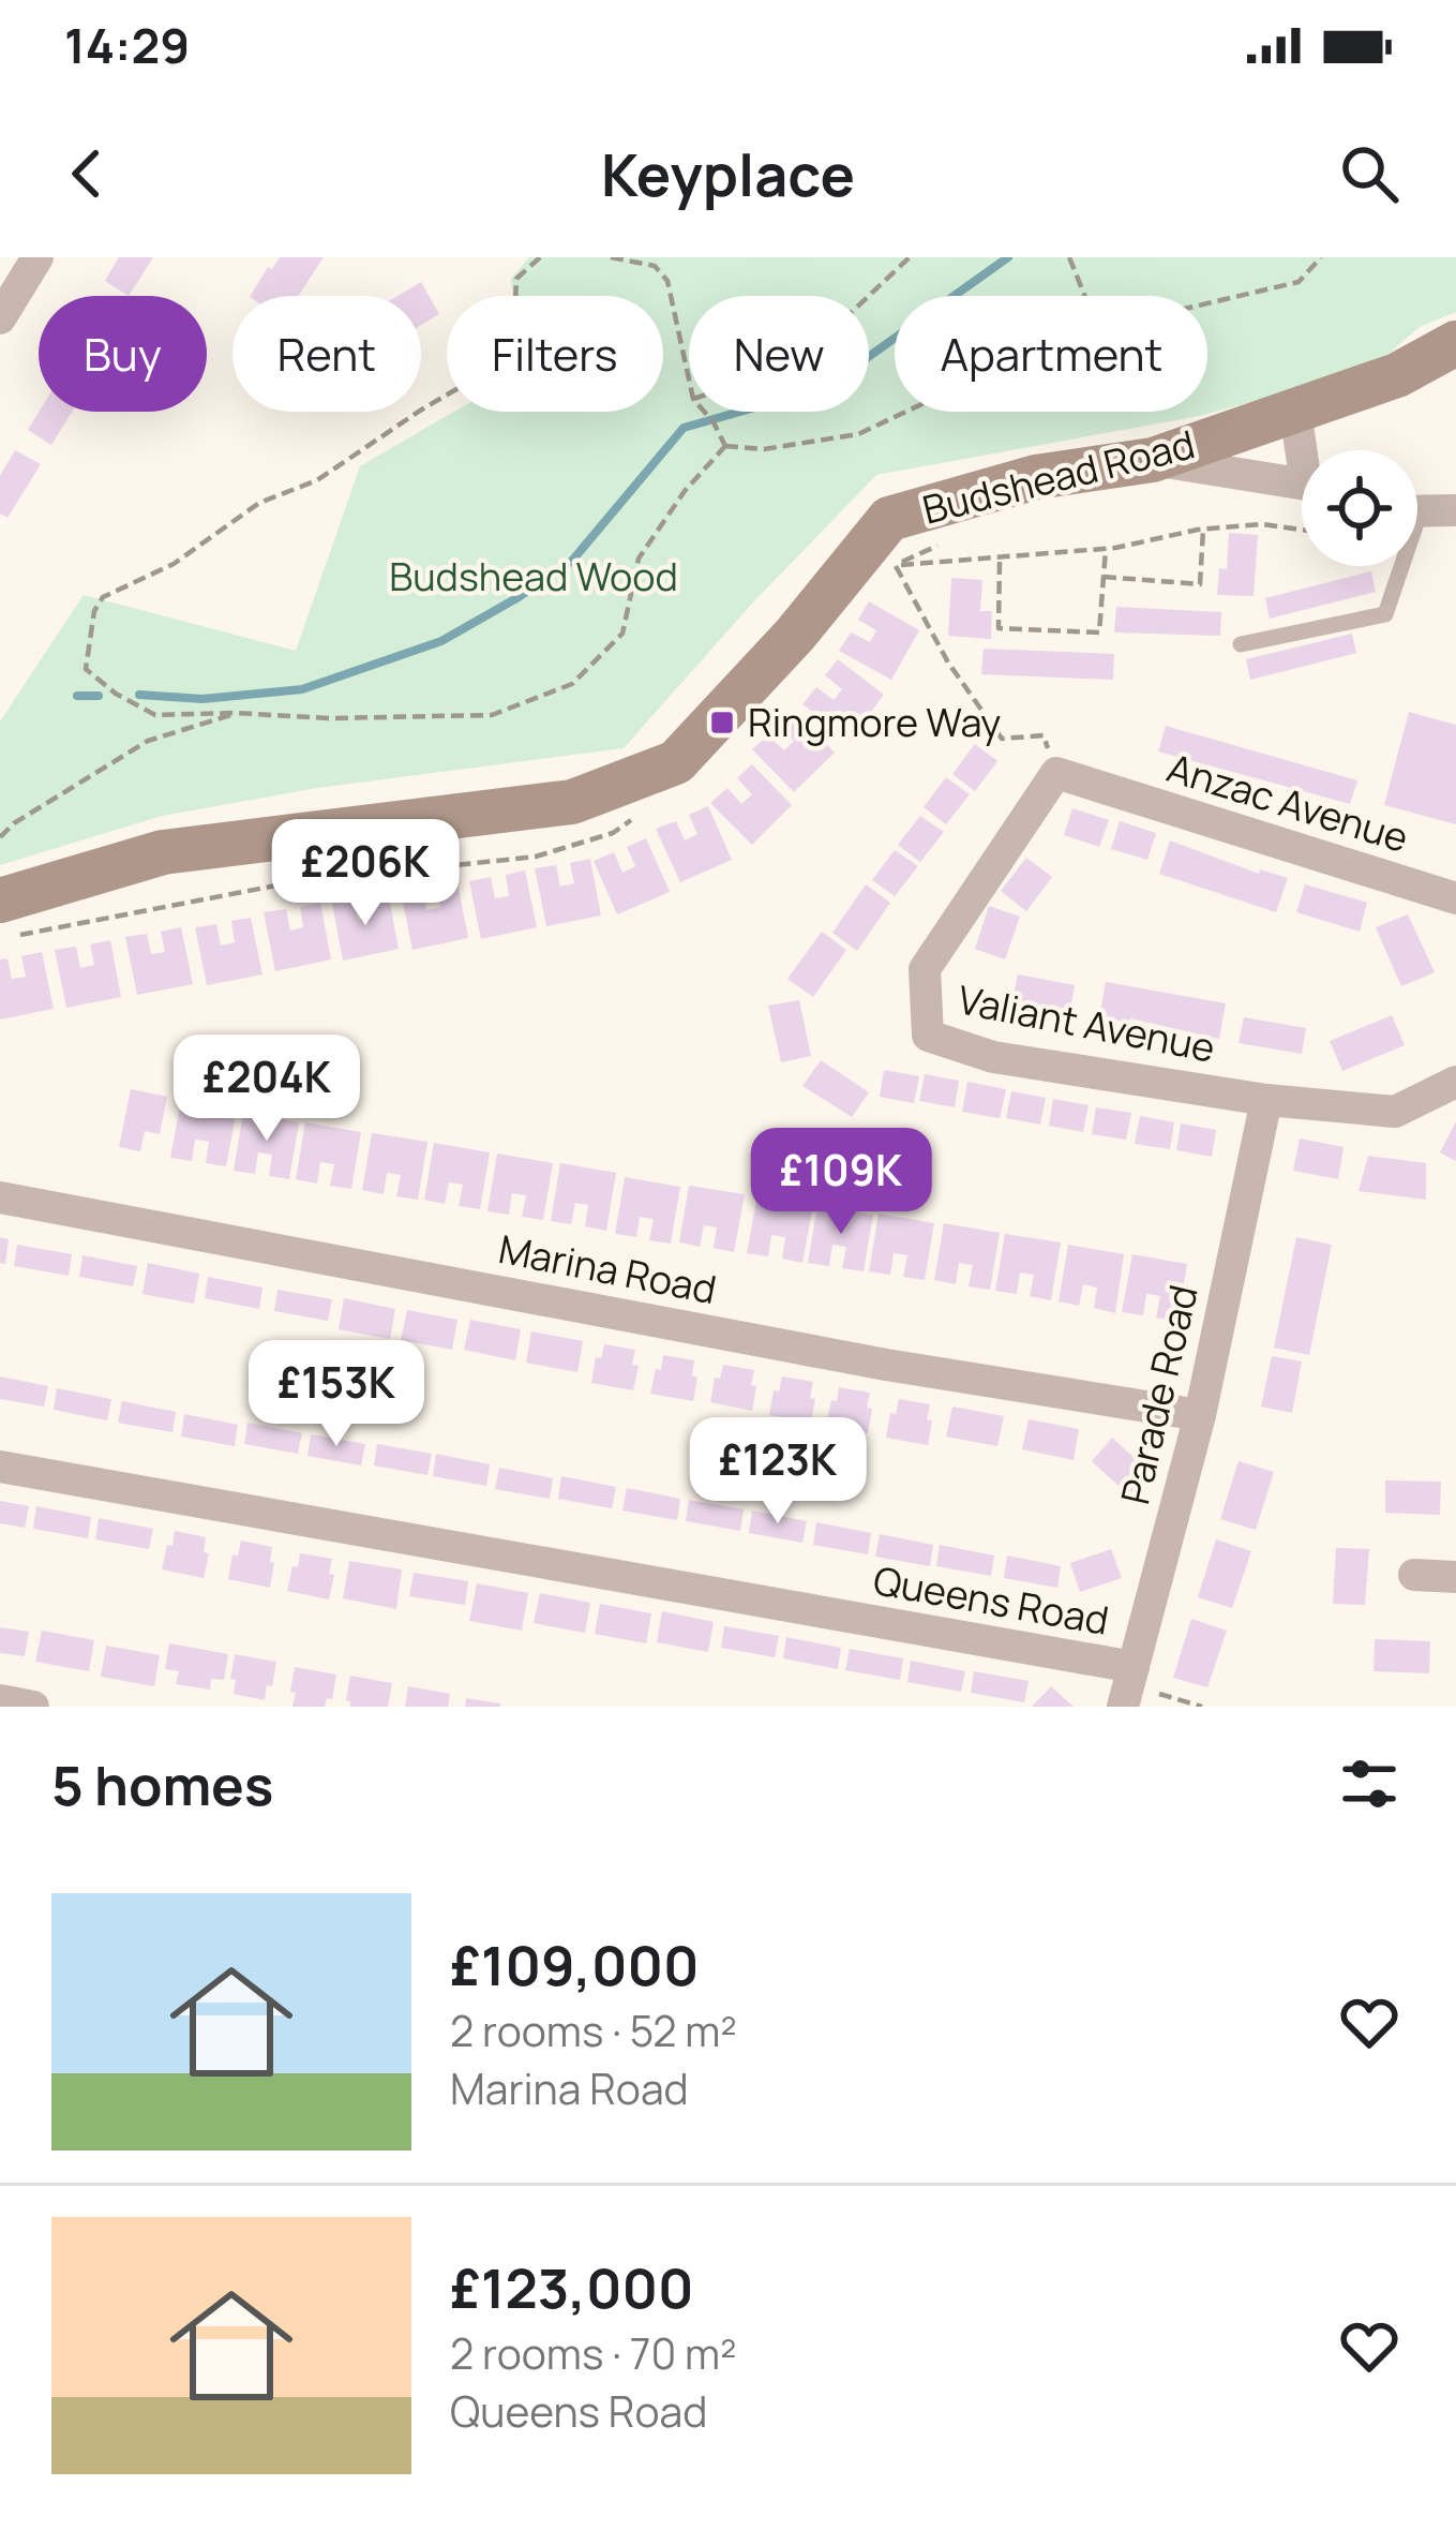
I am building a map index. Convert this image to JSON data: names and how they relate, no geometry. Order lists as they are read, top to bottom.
{
  "streets": {
    "street": [
      "Budshead Road",
      "Anzac Avenue",
      "Valiant Avenue",
      "Marina Road",
      "Parade Road",
      "Queens Road"
    ]
  },
  "crossings": [
    ["Anzac Avenue", "Valiant Avenue"],
    ["Valiant Avenue", "Parade Road"],
    ["Marina Road", "Parade Road"],
    ["Parade Road", "Queens Road"]
  ],
  "parks": ["Budshead Wood"],
  "places": {
    "transit": ["Ringmore Way"]
  },
  "page": {
    "status": "14:29",
    "header": "Keyplace",
    "chip": [
      "Buy",
      "Rent",
      "Filters",
      "New",
      "Apartment"
    ],
    "price": [
      "£206K",
      "£204K",
      "£109K",
      "£153K",
      "£123K"
    ],
    "heading": "5 homes",
    "list": [
      {
        "name": "£109,000",
        "note": "2 rooms · 52 m² · Marina Road"
      },
      {
        "name": "£123,000",
        "note": "2 rooms · 70 m² · Queens Road"
      }
    ]
  }
}
